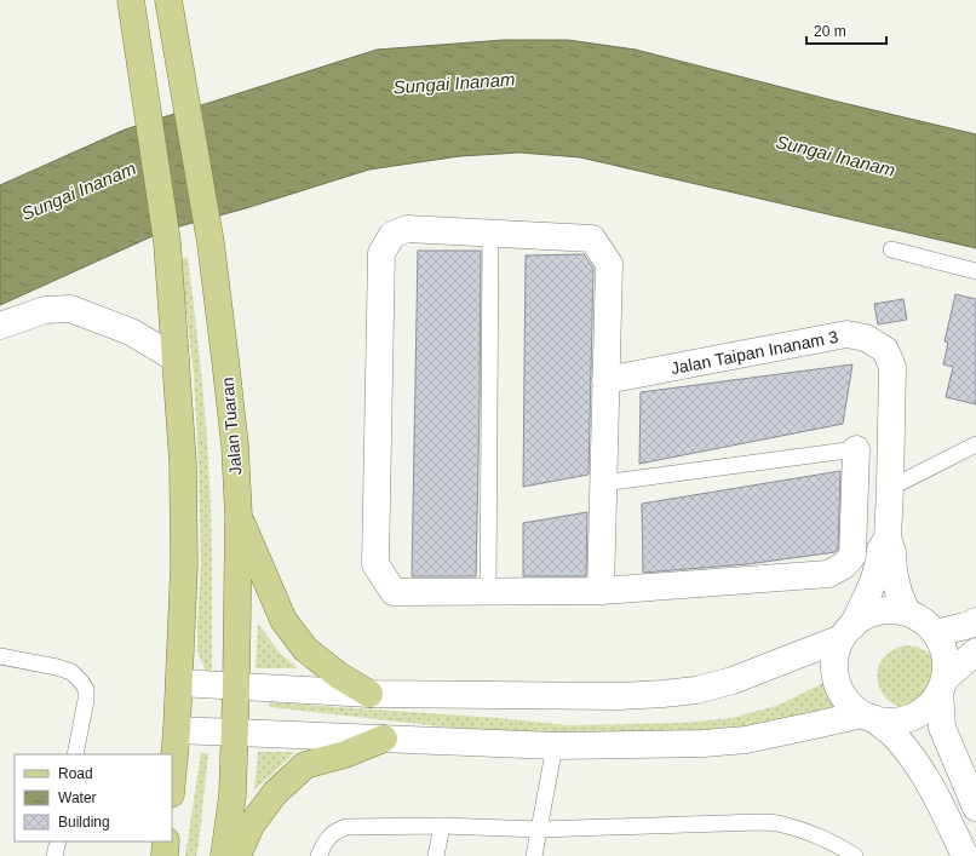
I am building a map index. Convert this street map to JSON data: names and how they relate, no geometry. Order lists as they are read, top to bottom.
{
  "streets": {
    "main road": ["Jalan Tuaran"],
    "street": ["Jalan Taipan Inanam 3"]
  },
  "water": ["Sungai Inanam"],
  "legend": ["Road", "Water", "Building"],
  "scale_bar": "20 m"
}
